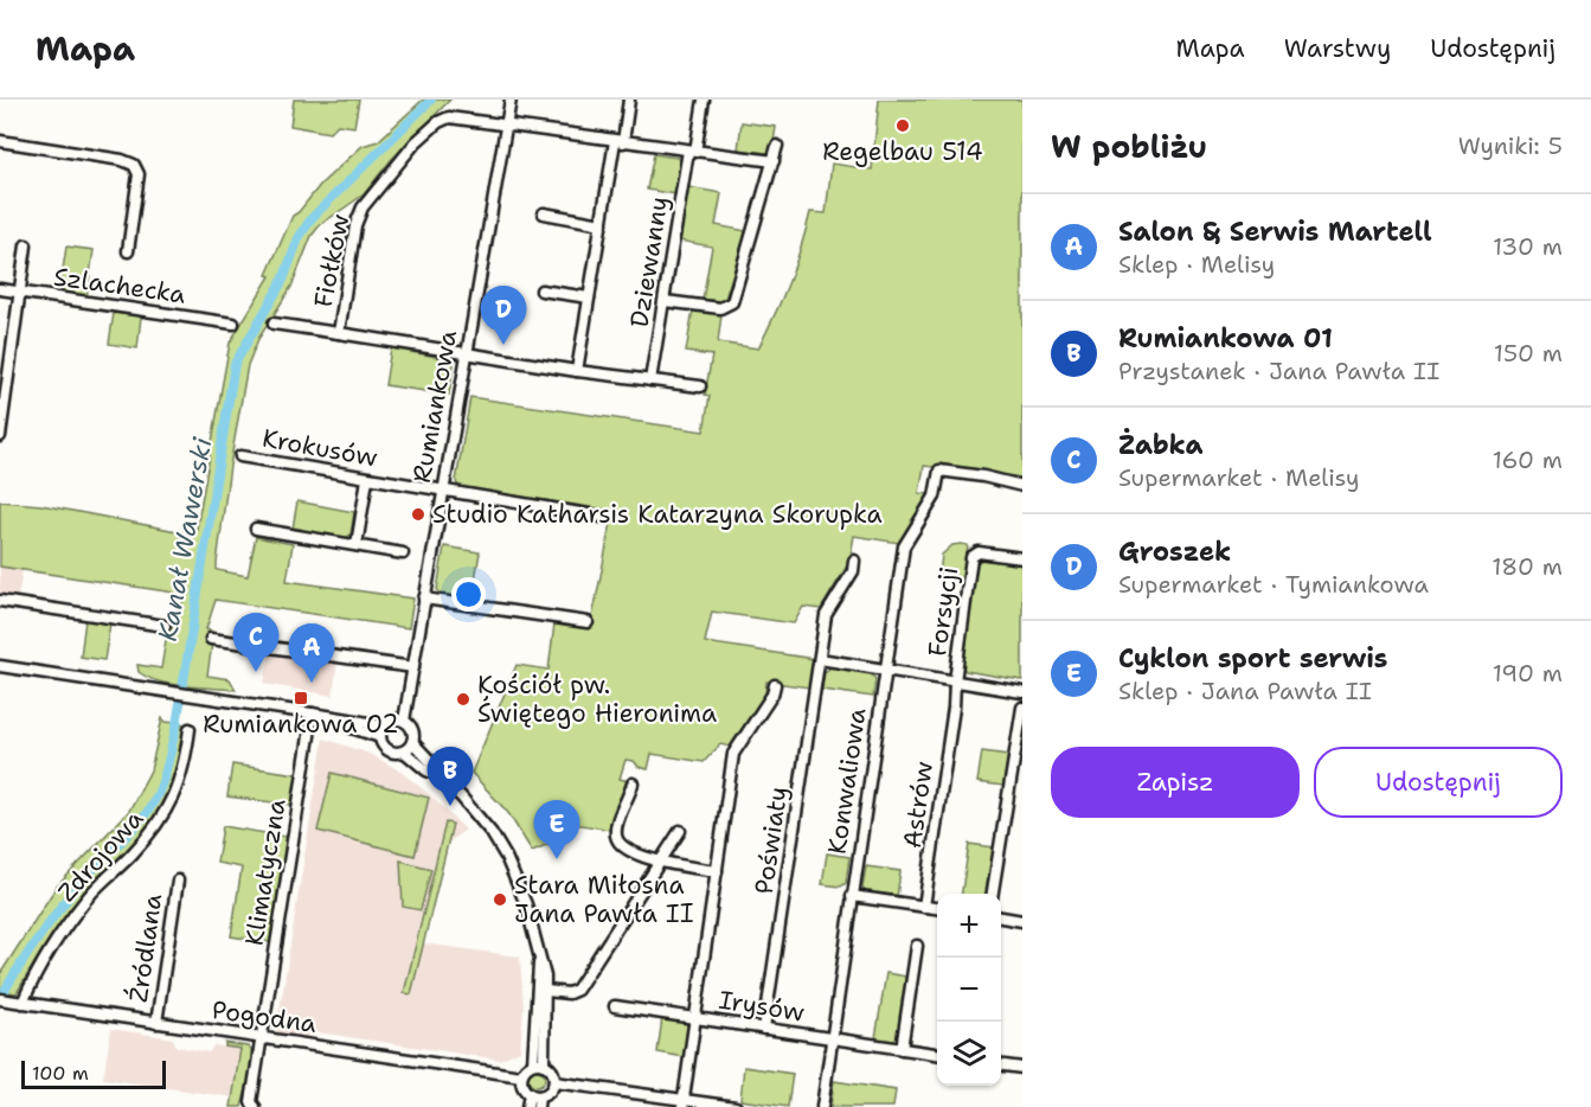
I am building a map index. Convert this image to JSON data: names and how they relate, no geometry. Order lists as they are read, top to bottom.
{
  "streets": {
    "street": [
      "Fiołków",
      "Dziewanny",
      "Szlachecka",
      "Rumiankowa",
      "Krokusów",
      "Forsycji",
      "Konwaliowa",
      "Astrów",
      "Poświaty",
      "Zdrojowa",
      "Klimatyczna",
      "Źródlana",
      "Irysów",
      "Pogodna"
    ]
  },
  "crossings": [
    ["Fiołków", "Dziewanny"],
    ["Fiołków", "Rumiankowa"],
    ["Rumiankowa", "Krokusów"],
    ["Forsycji", "Astrów"],
    ["Konwaliowa", "Irysów"],
    ["Poświaty", "Irysów"],
    ["Zdrojowa", "Pogodna"],
    ["Klimatyczna", "Pogodna"],
    ["Źródlana", "Pogodna"]
  ],
  "water": ["Kanał Wawerski"],
  "places": {
    "other": [
      "Regelbau 514",
      "Studio Katharsis Katarzyna Skorupka",
      "Kościół pw. Świętego Hieronima",
      "Stara Miłosna Jana Pawła II"
    ],
    "transit": ["Rumiankowa 02"]
  },
  "scale_bar": "100 m",
  "page": {
    "header": "Mapa",
    "nav": ["Mapa", "Warstwy", "Udostępnij"],
    "heading": ["W pobliżu", "Wyniki: 5"],
    "list": [
      {
        "mark": "A",
        "name": "Salon & Serwis Martell",
        "note": "Sklep · Melisy",
        "value": "130 m"
      },
      {
        "mark": "B",
        "name": "Rumiankowa 01",
        "note": "Przystanek · Jana Pawła II",
        "value": "150 m"
      },
      {
        "mark": "C",
        "name": "Żabka",
        "note": "Supermarket · Melisy",
        "value": "160 m"
      },
      {
        "mark": "D",
        "name": "Groszek",
        "note": "Supermarket · Tymiankowa",
        "value": "180 m"
      },
      {
        "mark": "E",
        "name": "Cyklon sport serwis",
        "note": "Sklep · Jana Pawła II",
        "value": "190 m"
      }
    ],
    "pins": [
      "D",
      "C",
      "A",
      "B",
      "E"
    ],
    "buttons": ["Zapisz", "Udostępnij"],
    "map_buttons": ["+", "−"],
    "scale": "100 m"
  }
}
